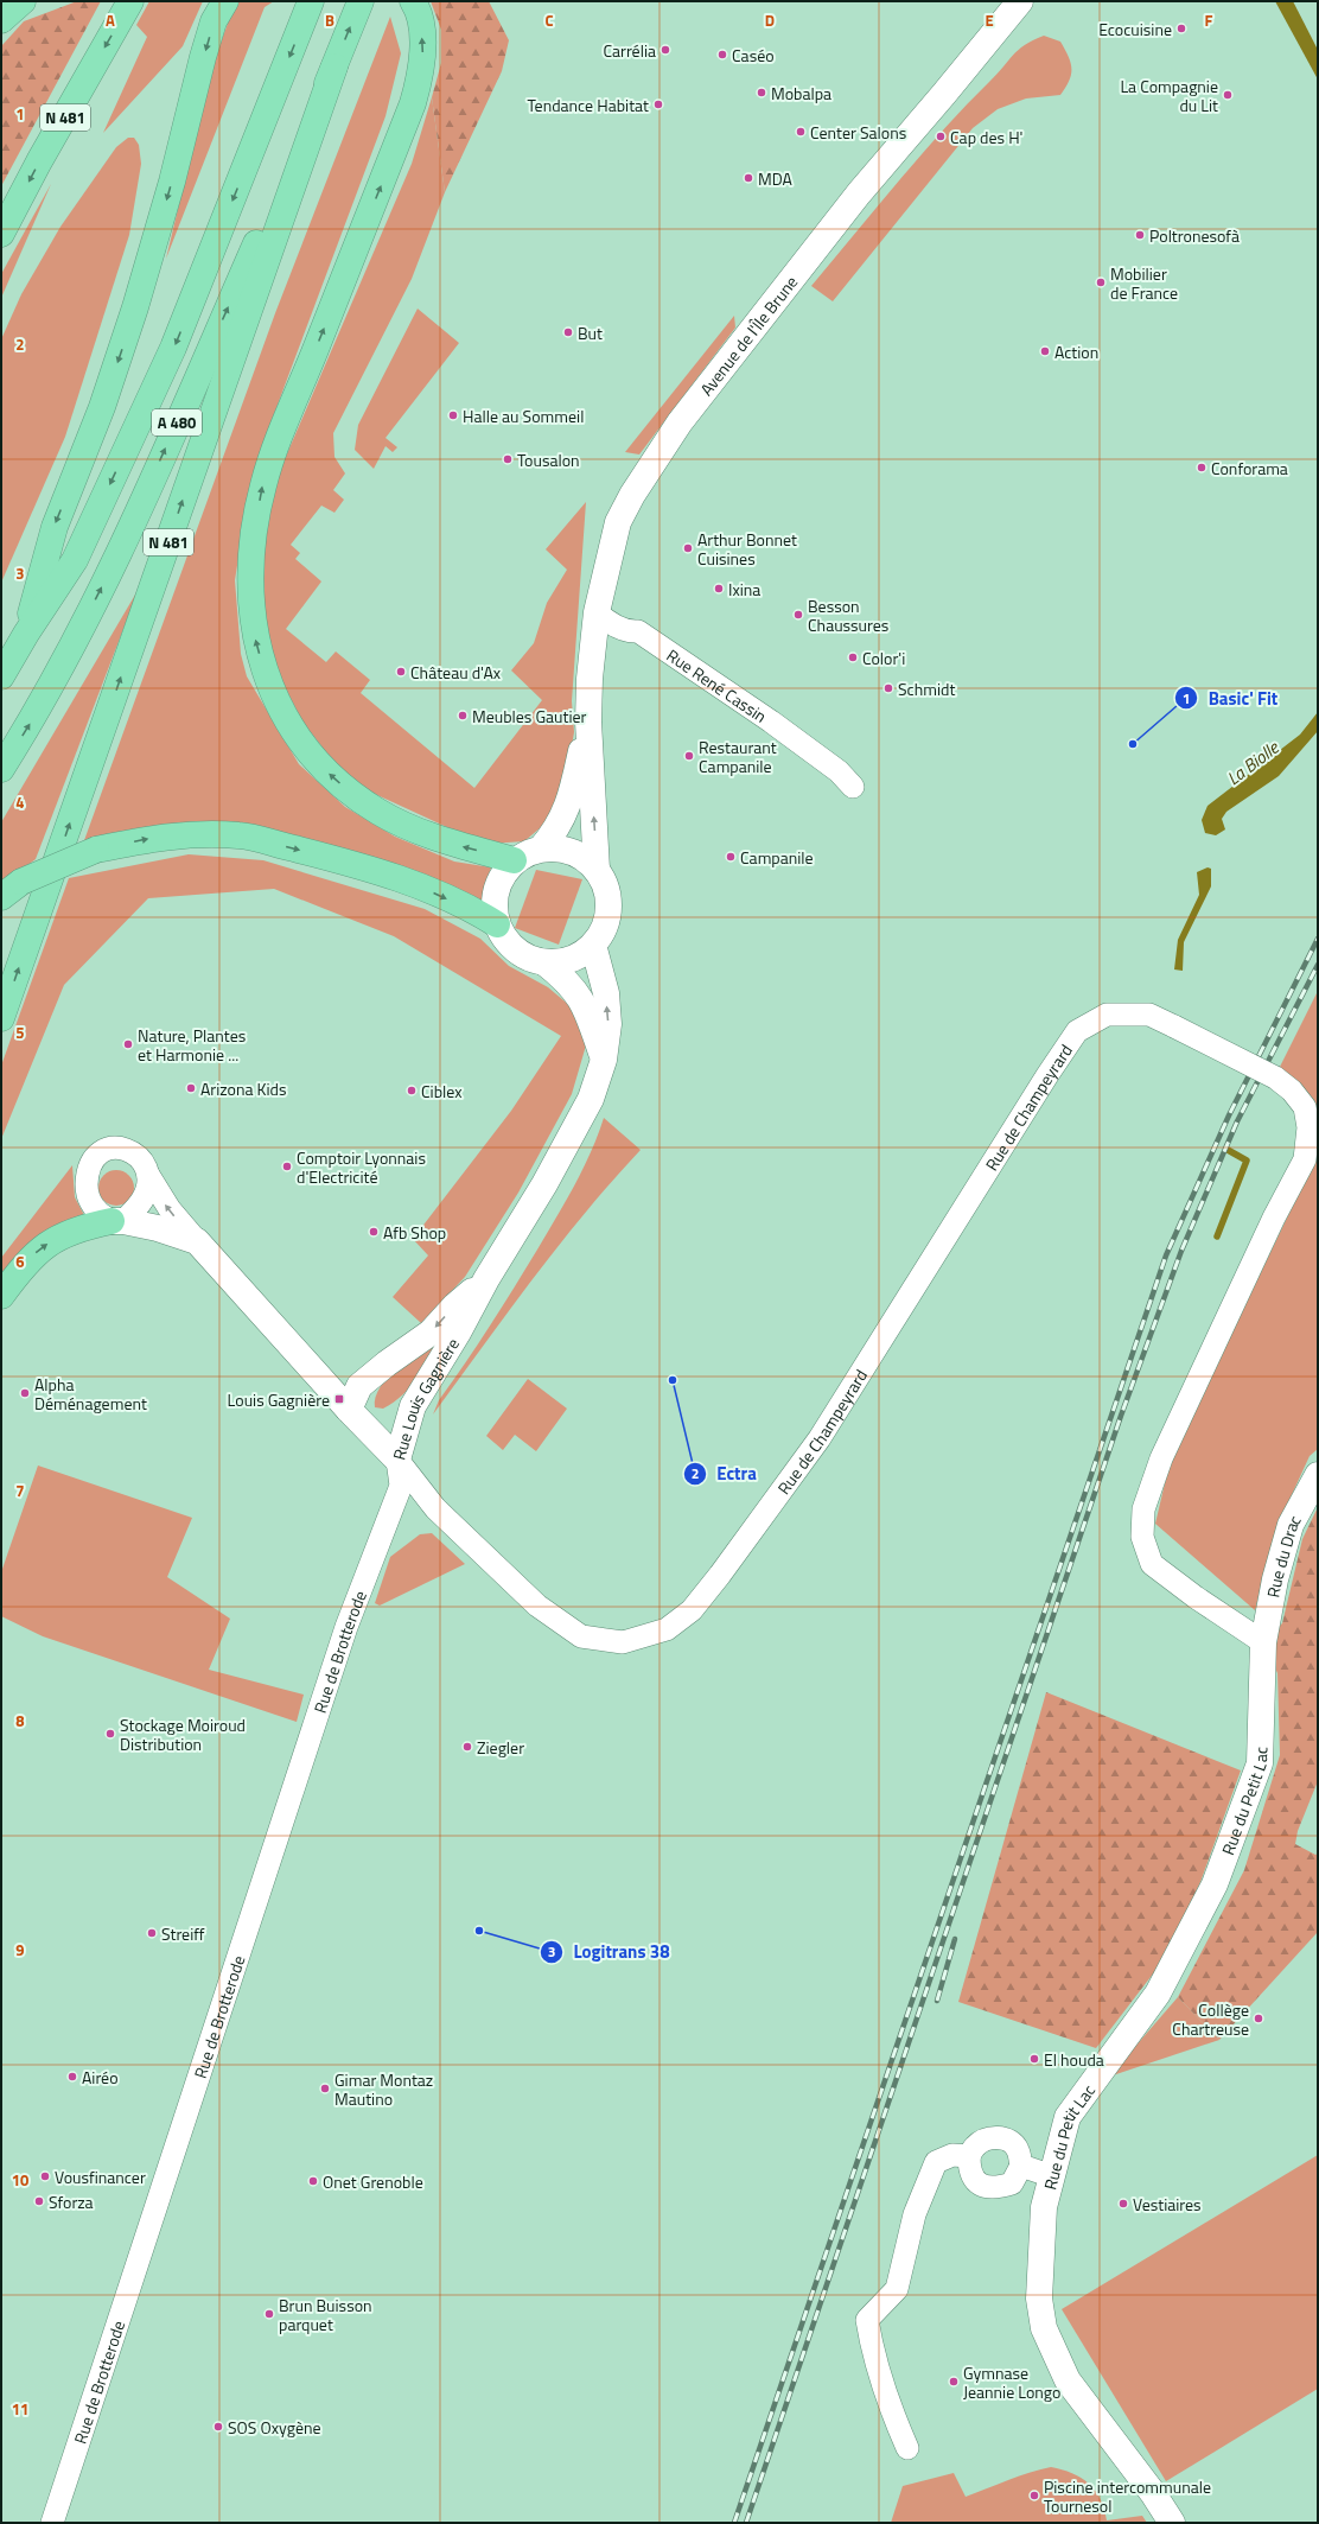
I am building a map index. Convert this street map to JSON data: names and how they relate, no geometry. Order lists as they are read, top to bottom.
{
  "streets": {
    "highway": ["N 481", "A 480"],
    "street": [
      "Avenue de l'Île Brune",
      "Rue René Cassin",
      "Rue de Champeyrard",
      "Rue Louis Gagnière",
      "Rue du Drac",
      "Rue de Brotterode",
      "Rue du Petit Lac"
    ]
  },
  "crossings": [
    ["N 481", "A 480"],
    ["Avenue de l'Île Brune", "Rue René Cassin"],
    ["Avenue de l'Île Brune", "Rue Louis Gagnière"],
    ["Rue de Champeyrard", "Rue Louis Gagnière"],
    ["Rue de Champeyrard", "Rue du Drac"],
    ["Rue de Champeyrard", "Rue de Brotterode"],
    ["Rue de Champeyrard", "Rue du Petit Lac"],
    ["Rue Louis Gagnière", "Rue de Brotterode"],
    ["Rue du Drac", "Rue du Petit Lac"]
  ],
  "water": ["La Biolle"],
  "places": {
    "other": [
      "Ecocuisine",
      "Carrélia",
      "Caséo",
      "Mobalpa",
      "La Compagnie du Lit",
      "Tendance Habitat",
      "Center Salons",
      "Cap des H'",
      "MDA",
      "Poltronesofà",
      "Mobilier de France",
      "But",
      "Action",
      "Halle au Sommeil",
      "Tousalon",
      "Conforama",
      "Arthur Bonnet Cuisines",
      "Ixina",
      "Besson Chaussures",
      "Color'i",
      "Château d'Ax",
      "Schmidt",
      "Meubles Gautier",
      "Basic' Fit",
      "Restaurant Campanile",
      "Campanile",
      "Nature, Plantes et Harmonie ...",
      "Arizona Kids",
      "Ciblex",
      "Comptoir Lyonnais d'Electricité",
      "Afb Shop",
      "Ectra",
      "Alpha Déménagement",
      "Stockage Moiroud Distribution",
      "Ziegler",
      "Logitrans 38",
      "Streiff",
      "Collège Chartreuse",
      "El houda",
      "Airéo",
      "Gimar Montaz Mautino",
      "Vousfinancer",
      "Onet Grenoble",
      "Sforza",
      "Vestiaires",
      "Brun Buisson parquet",
      "Gymnase Jeannie Longo",
      "SOS Oxygène",
      "Piscine intercommunale Tournesol"
    ],
    "transit": ["Louis Gagnière"]
  },
  "grid": {
    "columns": [
      "A",
      "B",
      "C",
      "D",
      "E",
      "F"
    ],
    "rows": [
      "1",
      "2",
      "3",
      "4",
      "5",
      "6",
      "7",
      "8",
      "9",
      "10",
      "11"
    ]
  }
}
